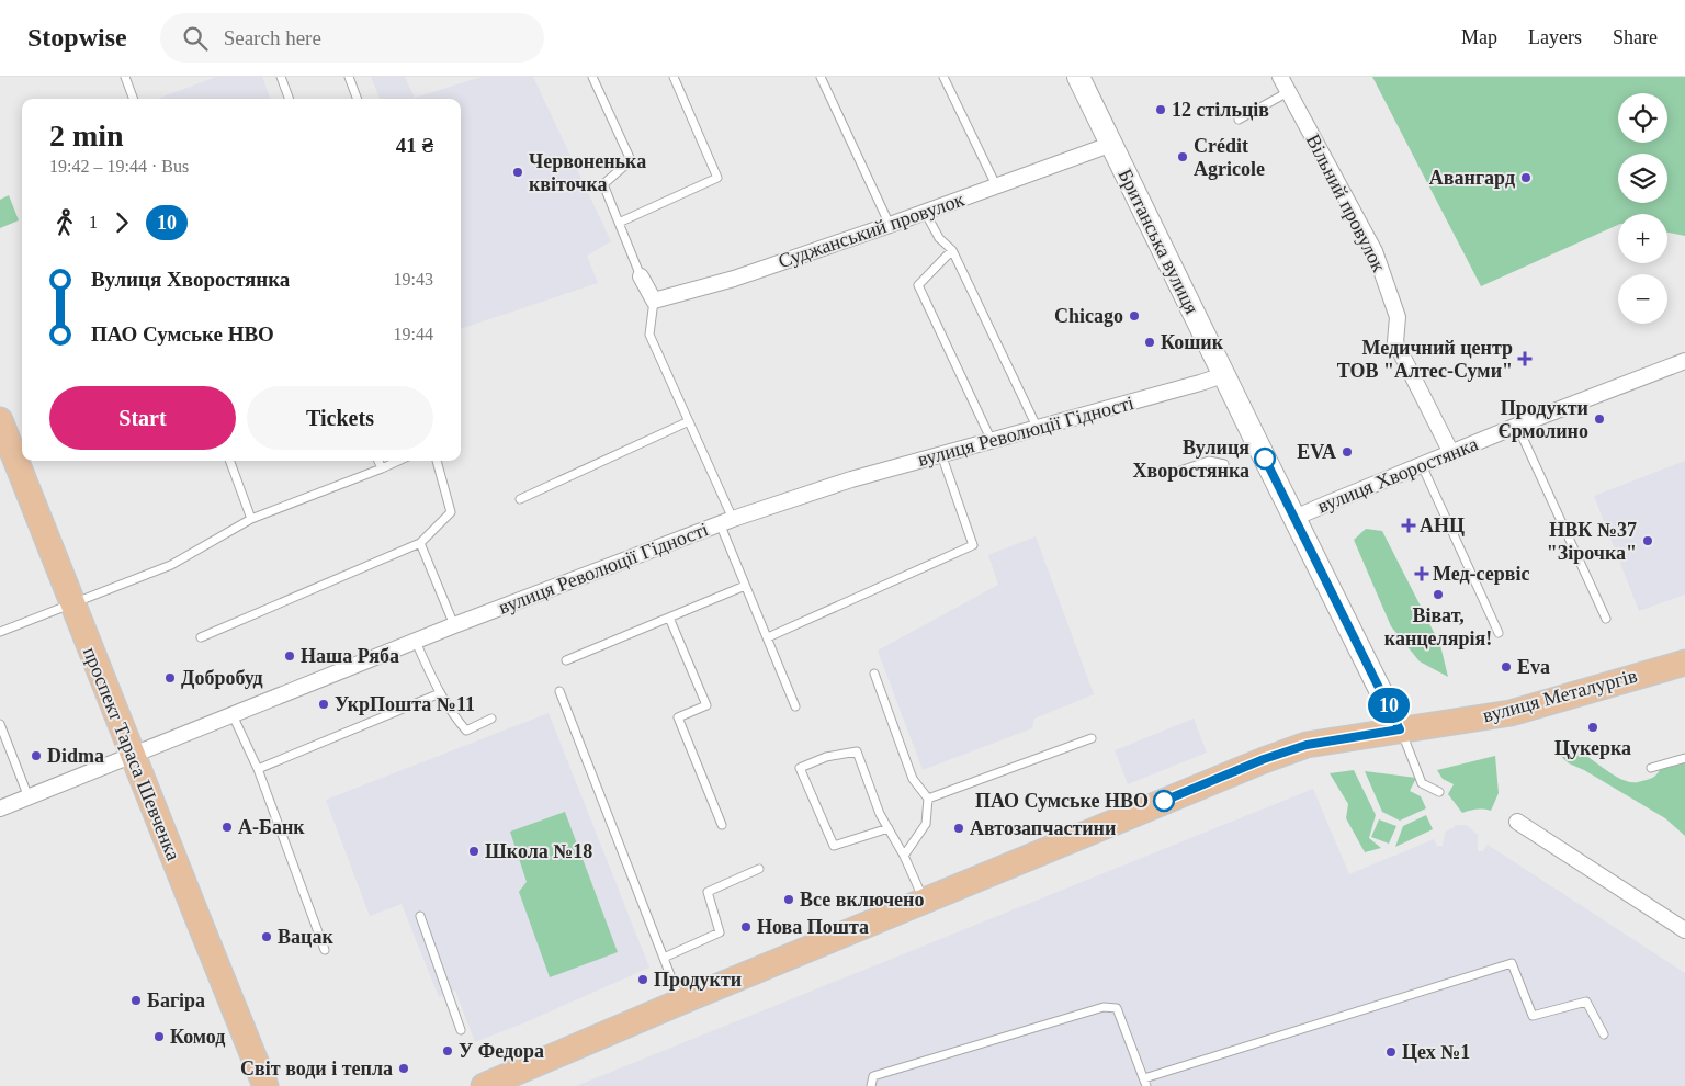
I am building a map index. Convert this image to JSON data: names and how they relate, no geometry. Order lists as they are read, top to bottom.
{
  "streets": {
    "main road": ["Британська вулиця", "вулиця Металургів", "проспект Тараса Шевченка"],
    "street": [
      "Вільний провулок",
      "Суджанський провулок",
      "вулиця Революції Гідності",
      "вулиця Хворостянка"
    ]
  },
  "crossings": [
    ["Вільний провулок", "вулиця Хворостянка"],
    ["Суджанський провулок", "Британська вулиця"],
    ["Британська вулиця", "вулиця Революції Гідності"],
    ["Британська вулиця", "вулиця Хворостянка"],
    ["Британська вулиця", "вулиця Металургів"],
    ["вулиця Революції Гідності", "проспект Тараса Шевченка"]
  ],
  "places": {
    "other": [
      "12 стільців",
      "Crédit Agricole",
      "Червоненька квіточка",
      "Авангард",
      "Chicago",
      "Кошик",
      "Продукти Єрмолино",
      "EVA",
      "Вулиця Хворостянка",
      "НВК №37 \"Зірочка\"",
      "Віват, канцелярія!",
      "Наша Ряба",
      "Eva",
      "Добробуд",
      "УкрПошта №11",
      "Цукерка",
      "Didma",
      "ПАО Сумське НВО",
      "А-Банк",
      "Автозапчастини",
      "Школа №18",
      "Все включено",
      "Нова Пошта",
      "Вацак",
      "Продукти",
      "Багіра",
      "Комод",
      "У Федора",
      "Цех №1",
      "Світ води і тепла"
    ],
    "health": ["Медичний центр ТОВ \"Алтес-Суми\"", "АНЦ", "Мед-сервіс"]
  },
  "lines": ["bus line 10"],
  "page": {
    "header": "Stopwise",
    "search": "Search here",
    "nav": ["Map", "Layers", "Share"],
    "on_map": "10",
    "map_buttons": ["+", "−"],
    "heading": ["2 min", "19:42 – 19:44 · Bus", "41 ₴"],
    "legs": ["1", "10"],
    "list": [
      {
        "name": "Вулиця Хворостянка",
        "value": "19:43"
      },
      {
        "name": "ПАО Сумське НВО",
        "value": "19:44"
      }
    ],
    "buttons": ["Start", "Tickets"]
  }
}
